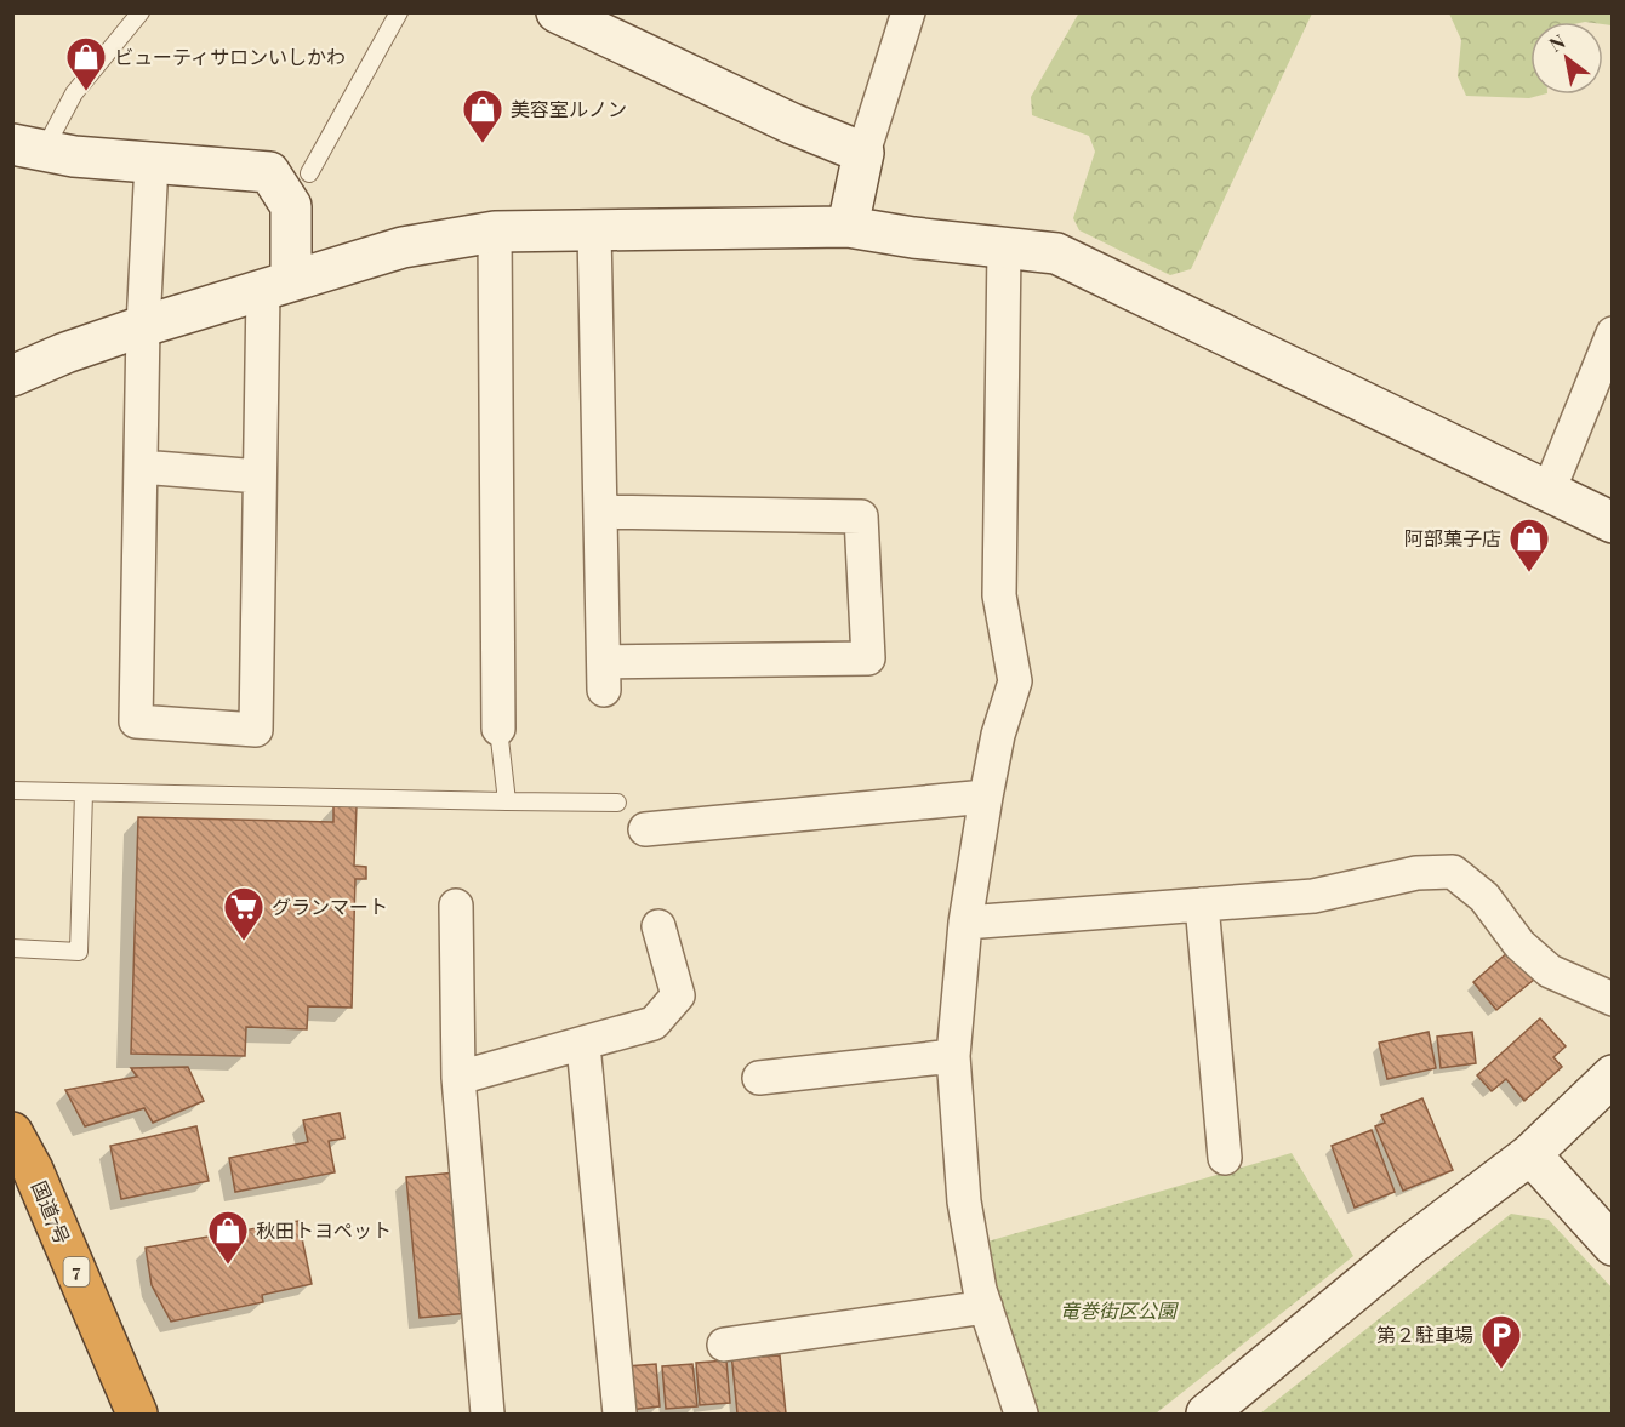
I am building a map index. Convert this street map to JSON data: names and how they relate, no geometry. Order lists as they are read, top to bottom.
{
  "streets": {
    "highway": ["国道7号", "7"]
  },
  "parks": ["竜巻街区公園"],
  "places": {
    "shop": [
      "ビューティサロンいしかわ",
      "美容室ルノン",
      "阿部菓子店",
      "秋田トヨペット"
    ],
    "supermarket": ["グランマート"],
    "parking": ["第２駐車場"]
  },
  "north": "top left"
}
